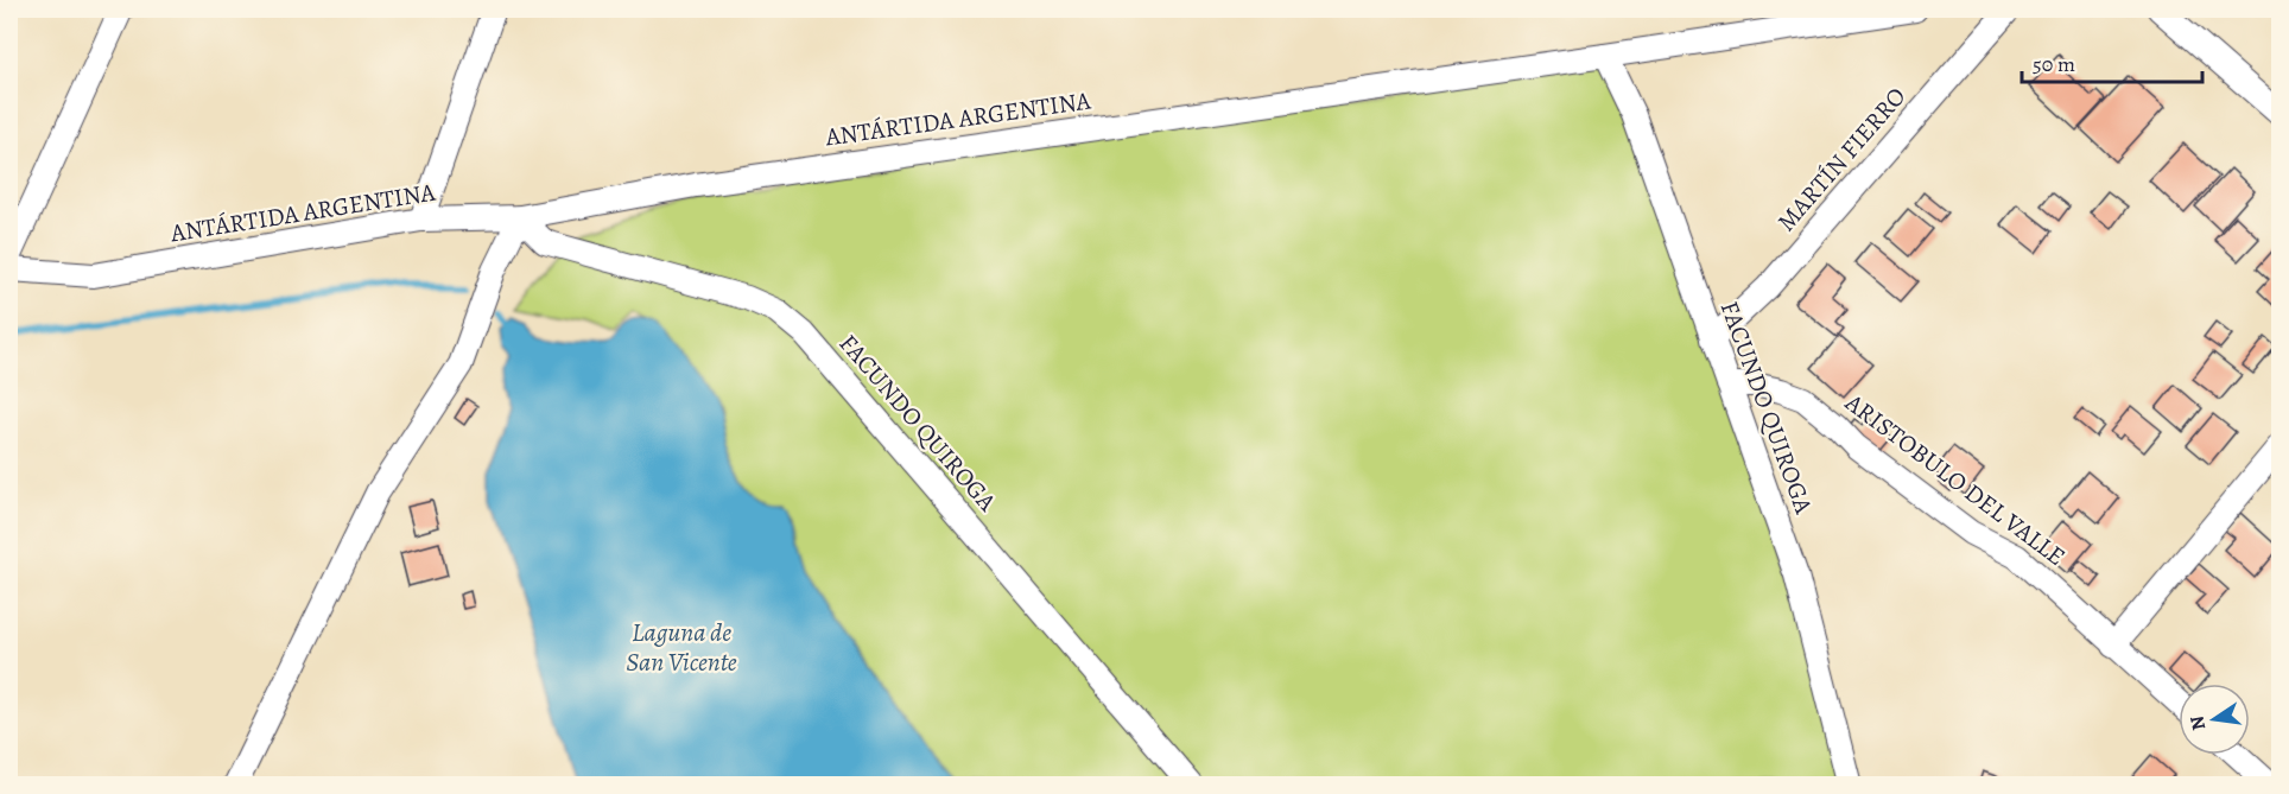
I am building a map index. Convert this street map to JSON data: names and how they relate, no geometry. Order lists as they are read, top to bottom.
{
  "streets": {
    "street": [
      "ANTÁRTIDA ARGENTINA",
      "MARTÍN FIERRO",
      "FACUNDO QUIROGA",
      "ARISTOBULO DEL VALLE"
    ]
  },
  "crossings": [
    ["ANTÁRTIDA ARGENTINA", "FACUNDO QUIROGA"],
    ["MARTÍN FIERRO", "FACUNDO QUIROGA"],
    ["FACUNDO QUIROGA", "ARISTOBULO DEL VALLE"]
  ],
  "water": ["Laguna de San Vicente"],
  "scale_bar": "50 m",
  "north": "left"
}
